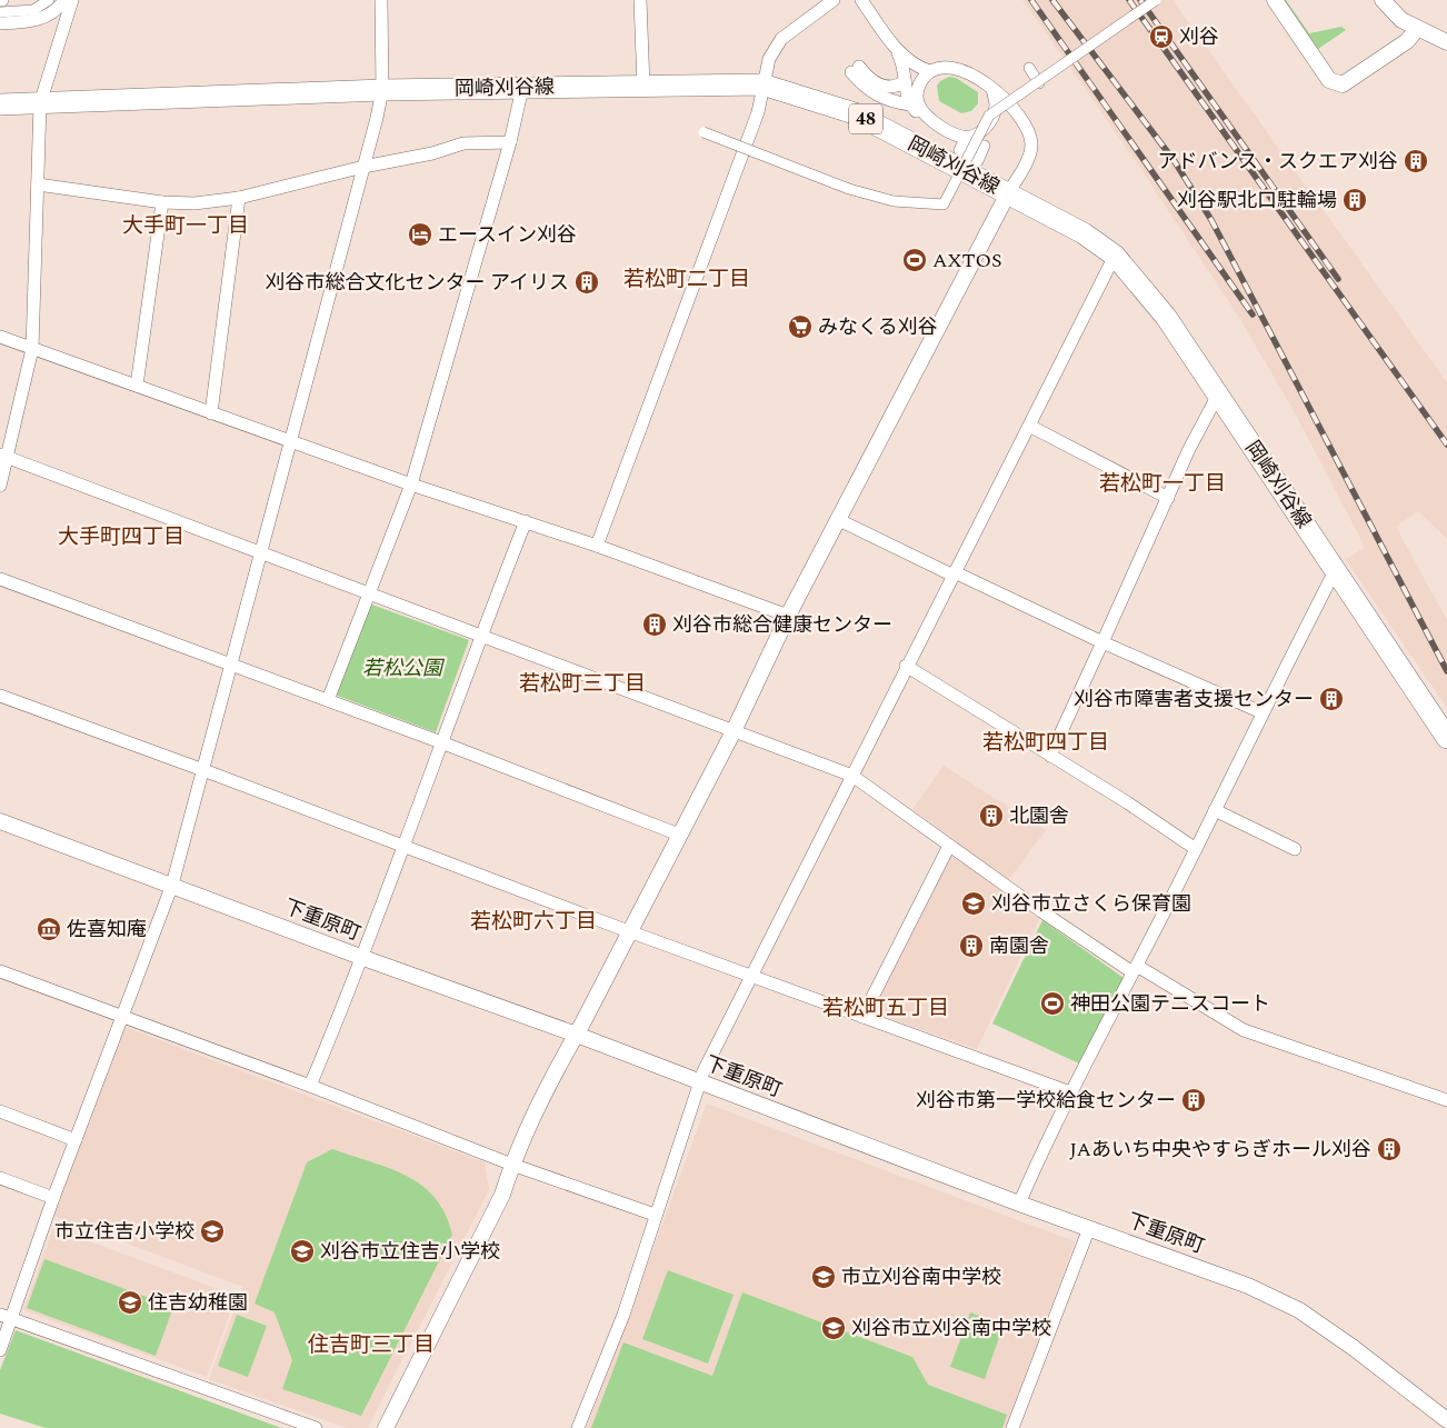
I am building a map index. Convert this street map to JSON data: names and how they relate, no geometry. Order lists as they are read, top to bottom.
{
  "streets": {
    "main road": ["岡崎刈谷線", "48"],
    "street": ["下重原町"]
  },
  "districts": [
    "大手町一丁目",
    "若松町二丁目",
    "若松町一丁目",
    "大手町四丁目",
    "若松町三丁目",
    "若松町四丁目",
    "若松町六丁目",
    "若松町五丁目",
    "住吉町三丁目"
  ],
  "parks": ["若松公園"],
  "places": {
    "station": ["刈谷"],
    "building": [
      "アドバンス・スクエア刈谷",
      "刈谷駅北口駐輪場",
      "刈谷市総合文化センター アイリス",
      "刈谷市総合健康センター",
      "刈谷市障害者支援センター",
      "北園舎",
      "南園舎",
      "刈谷市第一学校給食センター",
      "JAあいち中央やすらぎホール刈谷"
    ],
    "hotel": ["エースイン刈谷"],
    "sports": ["AXTOS", "神田公園テニスコート"],
    "supermarket": ["みなくる刈谷"],
    "school or university": [
      "刈谷市立さくら保育園",
      "市立住吉小学校",
      "刈谷市立住吉小学校",
      "市立刈谷南中学校",
      "住吉幼稚園",
      "刈谷市立刈谷南中学校"
    ],
    "museum": ["佐喜知庵"]
  }
}
